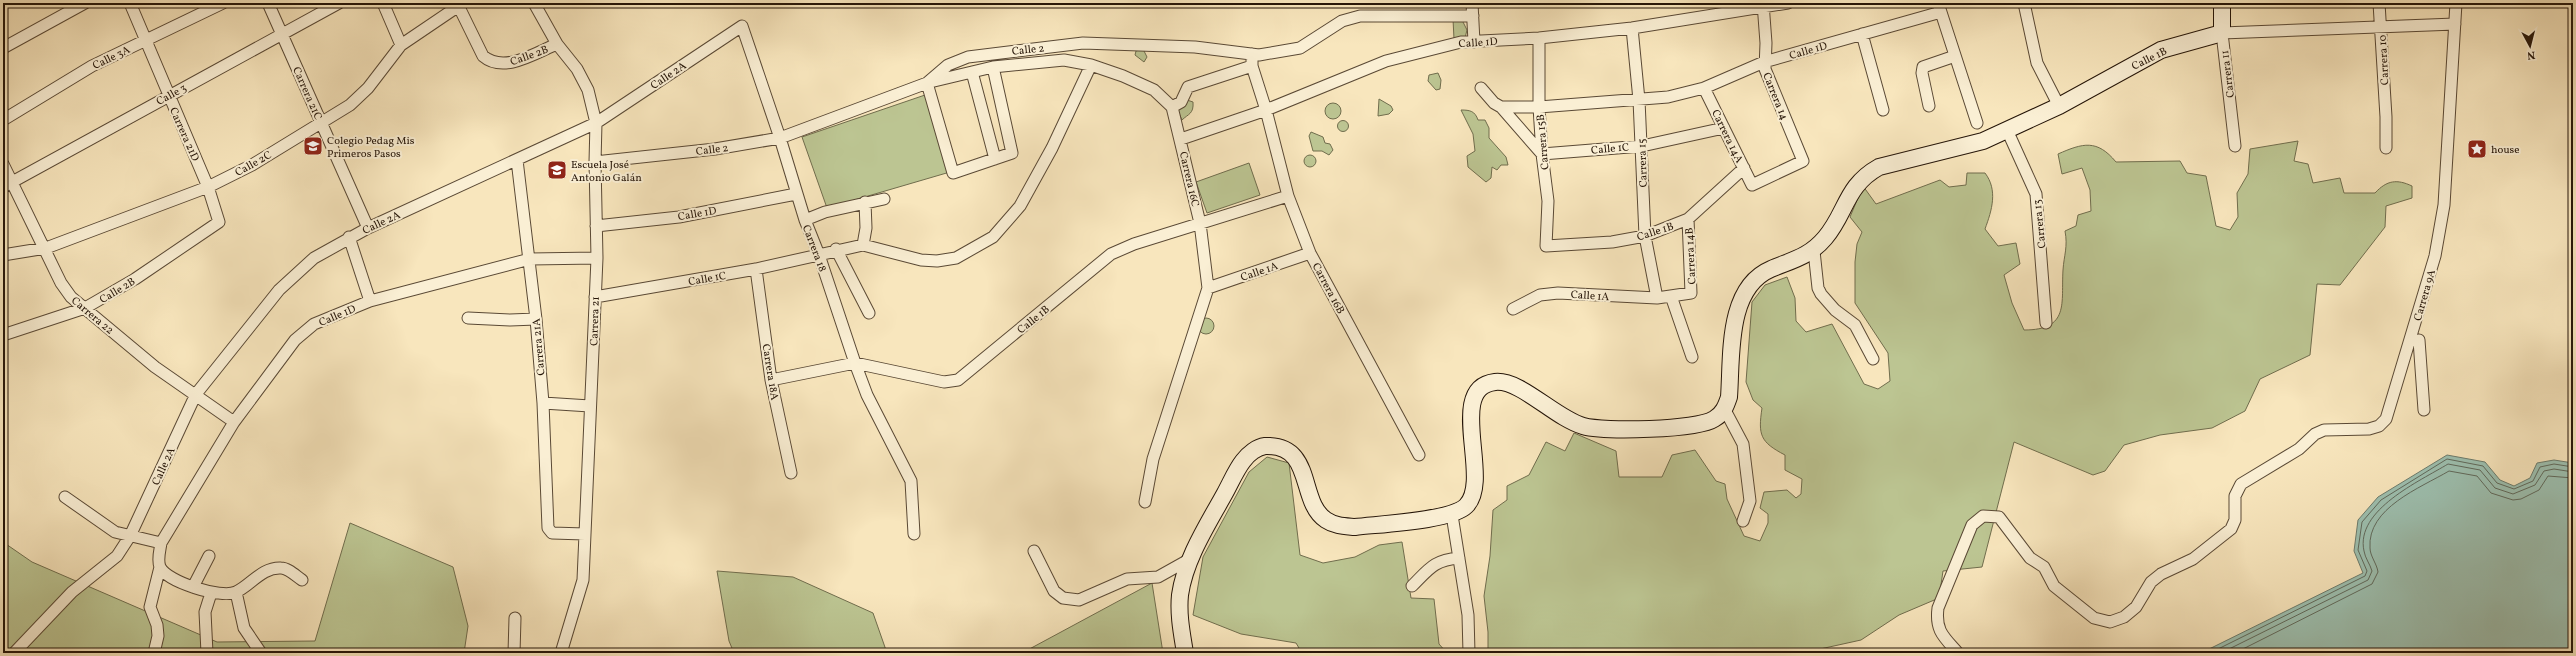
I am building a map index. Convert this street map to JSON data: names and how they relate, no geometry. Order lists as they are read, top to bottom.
{
  "streets": {
    "street": [
      "Calle 1D",
      "Calle 2",
      "Calle 2B",
      "Calle 3A",
      "Calle 1B",
      "Carrera 10",
      "Carrera 11",
      "Calle 2A",
      "Carrera 21C",
      "Calle 3",
      "Carrera 14",
      "Carrera 21D",
      "Carrera 14A",
      "Carrera 15B",
      "Calle 1C",
      "Calle 2C",
      "Carrera 15",
      "Carrera 16C",
      "Carrera 13",
      "Carrera 18",
      "Carrera 14B",
      "Calle 1A",
      "Carrera 16B",
      "Carrera 9A",
      "Carrera 22",
      "Carrera 21",
      "Carrera 21A",
      "Carrera 18A"
    ]
  },
  "crossings": [
    ["Calle 1D", "Carrera 14"],
    ["Calle 1D", "Carrera 14A"],
    ["Calle 1D", "Carrera 15B"],
    ["Calle 1D", "Carrera 15"],
    ["Calle 1D", "Carrera 16C"],
    ["Calle 1D", "Carrera 18"],
    ["Calle 1D", "Carrera 16B"],
    ["Calle 1D", "Carrera 22"],
    ["Calle 1D", "Carrera 21"],
    ["Calle 1D", "Carrera 21A"],
    ["Calle 2", "Carrera 18"],
    ["Calle 2", "Carrera 16B"],
    ["Calle 2", "Carrera 21"],
    ["Calle 2B", "Carrera 21D"],
    ["Calle 2B", "Calle 2C"],
    ["Calle 2B", "Carrera 22"],
    ["Calle 2B", "Carrera 21"],
    ["Calle 3A", "Carrera 21D"],
    ["Calle 1B", "Carrera 10"],
    ["Calle 1B", "Carrera 11"],
    ["Calle 1B", "Carrera 14A"],
    ["Calle 1B", "Carrera 15B"],
    ["Calle 1B", "Carrera 15"],
    ["Calle 1B", "Carrera 16C"],
    ["Calle 1B", "Carrera 13"],
    ["Calle 1B", "Carrera 18"],
    ["Calle 1B", "Carrera 14B"],
    ["Calle 1B", "Carrera 16B"],
    ["Calle 1B", "Carrera 9A"],
    ["Calle 1B", "Carrera 18A"],
    ["Calle 2A", "Carrera 21C"],
    ["Calle 2A", "Carrera 18"],
    ["Calle 2A", "Carrera 22"],
    ["Calle 2A", "Carrera 21"],
    ["Calle 2A", "Carrera 21A"],
    ["Carrera 21C", "Calle 3"],
    ["Carrera 21C", "Calle 2C"],
    ["Calle 3", "Carrera 21D"],
    ["Calle 3", "Carrera 22"],
    ["Carrera 14", "Carrera 14A"],
    ["Carrera 21D", "Calle 2C"],
    ["Carrera 14A", "Calle 1C"],
    ["Carrera 15B", "Calle 1C"],
    ["Calle 1C", "Carrera 15"],
    ["Calle 1C", "Carrera 18"],
    ["Calle 1C", "Carrera 21"],
    ["Calle 1C", "Carrera 18A"],
    ["Calle 2C", "Carrera 22"],
    ["Carrera 15", "Calle 1A"],
    ["Carrera 16C", "Calle 1A"],
    ["Carrera 14B", "Calle 1A"],
    ["Calle 1A", "Carrera 16B"],
    ["Carrera 21", "Carrera 21A"]
  ],
  "places": {
    "school or university": ["Colegio Pedag Mis Primeros Pasos", "Escuela José Antonio Galán"],
    "place": ["house"]
  },
  "north": "bottom"
}
